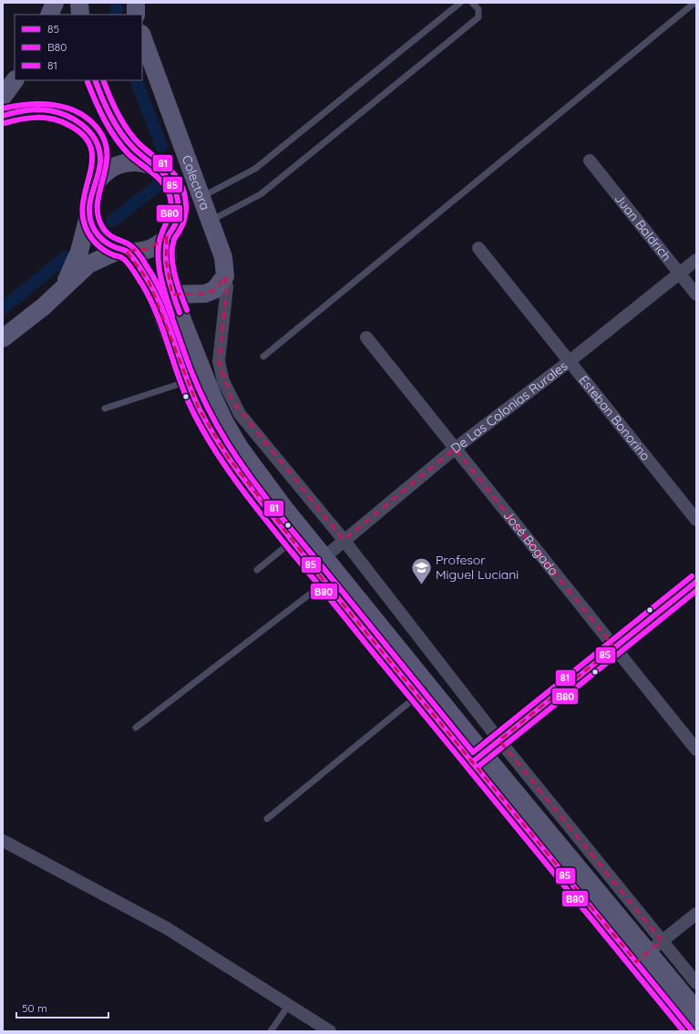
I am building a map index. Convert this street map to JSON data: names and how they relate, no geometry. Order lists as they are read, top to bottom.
{
  "streets": {
    "main road": ["Colectora"],
    "street": [
      "Juan Baldrich",
      "De Las Colonias Rurales",
      "Esteban Bonorino",
      "José Bogado"
    ]
  },
  "crossings": [
    ["Juan Baldrich", "De Las Colonias Rurales"],
    ["De Las Colonias Rurales", "Esteban Bonorino"],
    ["De Las Colonias Rurales", "José Bogado"]
  ],
  "places": {
    "school or university": ["Profesor Miguel Luciani"]
  },
  "lines": ["transit line 85", "transit line 81", "transit line B80"],
  "legend": ["85", "B80", "81"],
  "scale_bar": "50 m"
}
